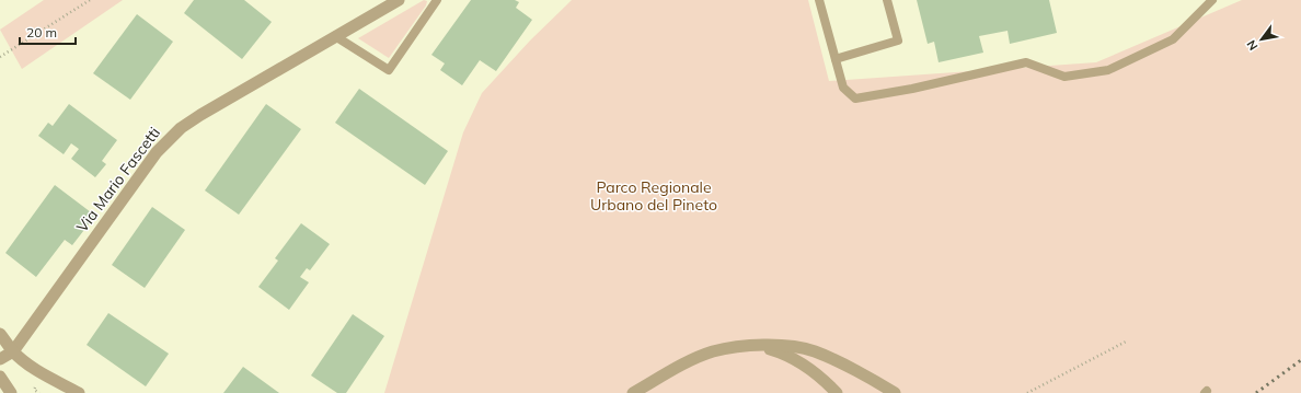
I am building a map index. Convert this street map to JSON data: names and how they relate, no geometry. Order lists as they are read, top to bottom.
{
  "streets": {
    "street": ["Via Mario Fascetti"]
  },
  "parks": ["Parco Regionale Urbano del Pineto"],
  "scale_bar": "20 m",
  "north": "bottom left"
}
